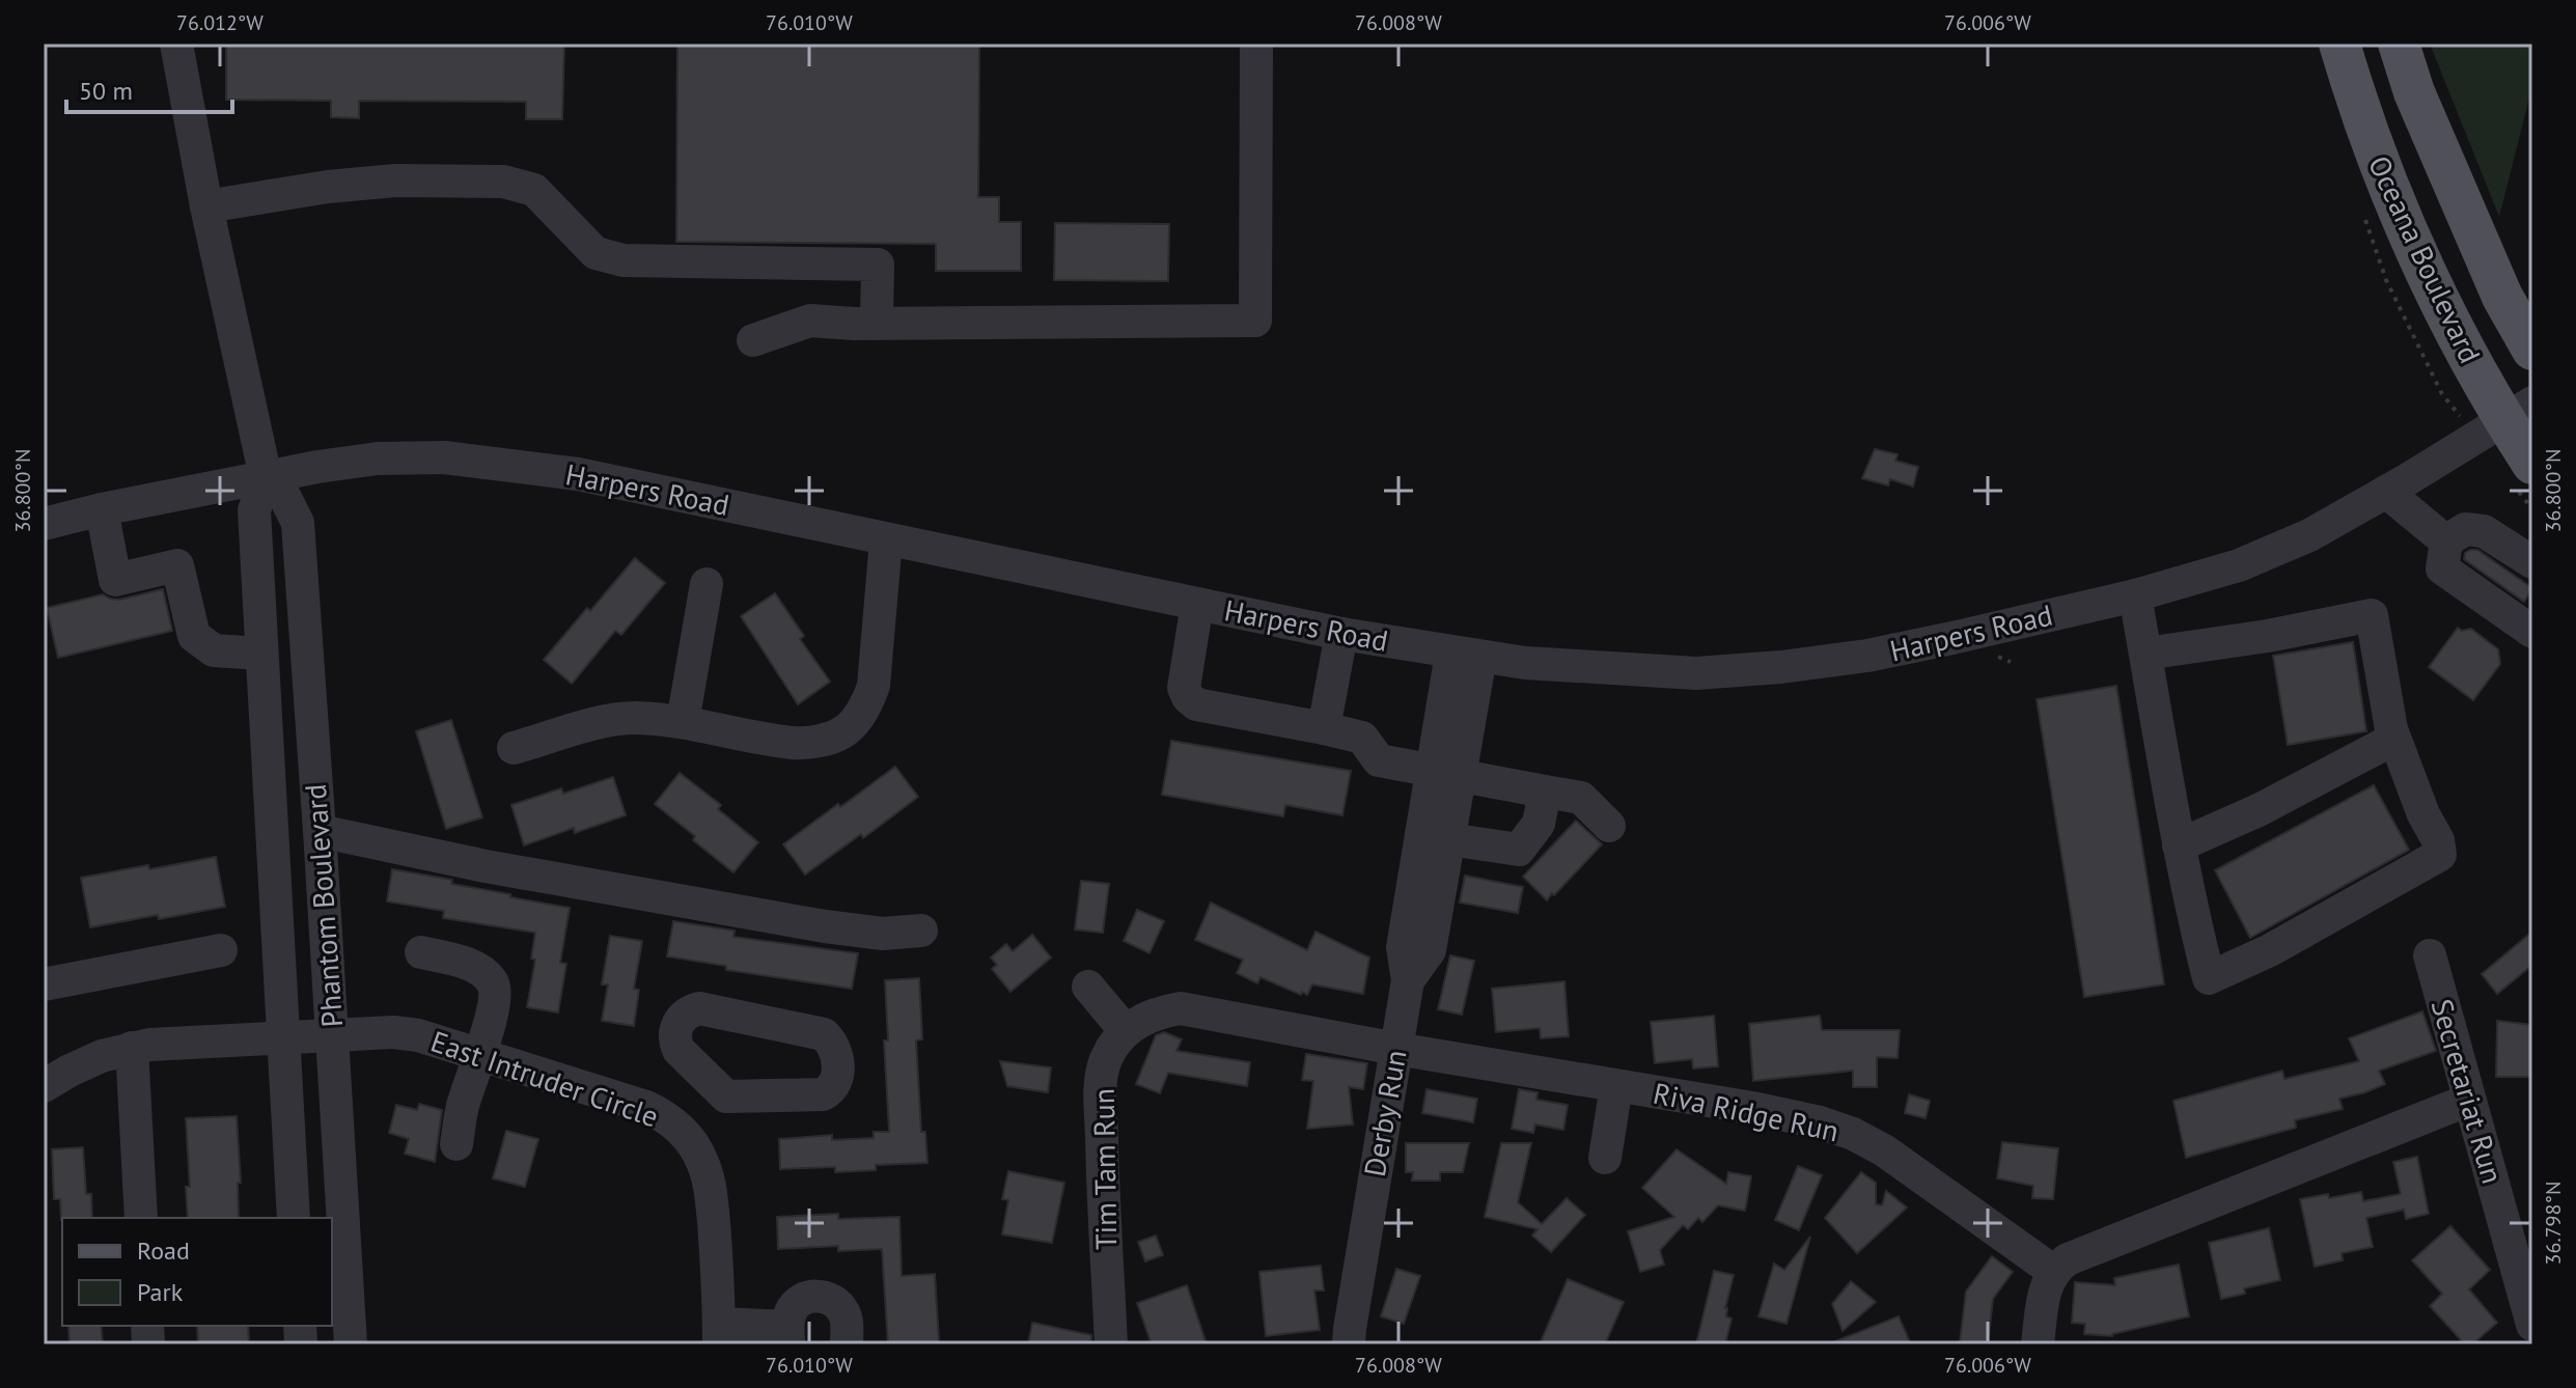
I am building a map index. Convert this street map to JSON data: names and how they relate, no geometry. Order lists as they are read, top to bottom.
{
  "streets": {
    "main road": ["Oceana Boulevard"],
    "street": [
      "Harpers Road",
      "Phantom Boulevard",
      "East Intruder Circle",
      "Secretariat Run",
      "Riva Ridge Run",
      "Derby Run",
      "Tim Tam Run"
    ]
  },
  "crossings": [
    ["Oceana Boulevard", "Harpers Road"],
    ["Harpers Road", "Phantom Boulevard"],
    ["Harpers Road", "Derby Run"],
    ["Phantom Boulevard", "East Intruder Circle"],
    ["Riva Ridge Run", "Derby Run"],
    ["Riva Ridge Run", "Tim Tam Run"],
    ["Derby Run", "Tim Tam Run"]
  ],
  "legend": ["Road", "Park"],
  "scale_bar": "50 m",
  "coordinates": [
    "76.012°W",
    "76.010°W",
    "76.008°W",
    "76.006°W",
    "36.800°N",
    "36.798°N"
  ]
}
